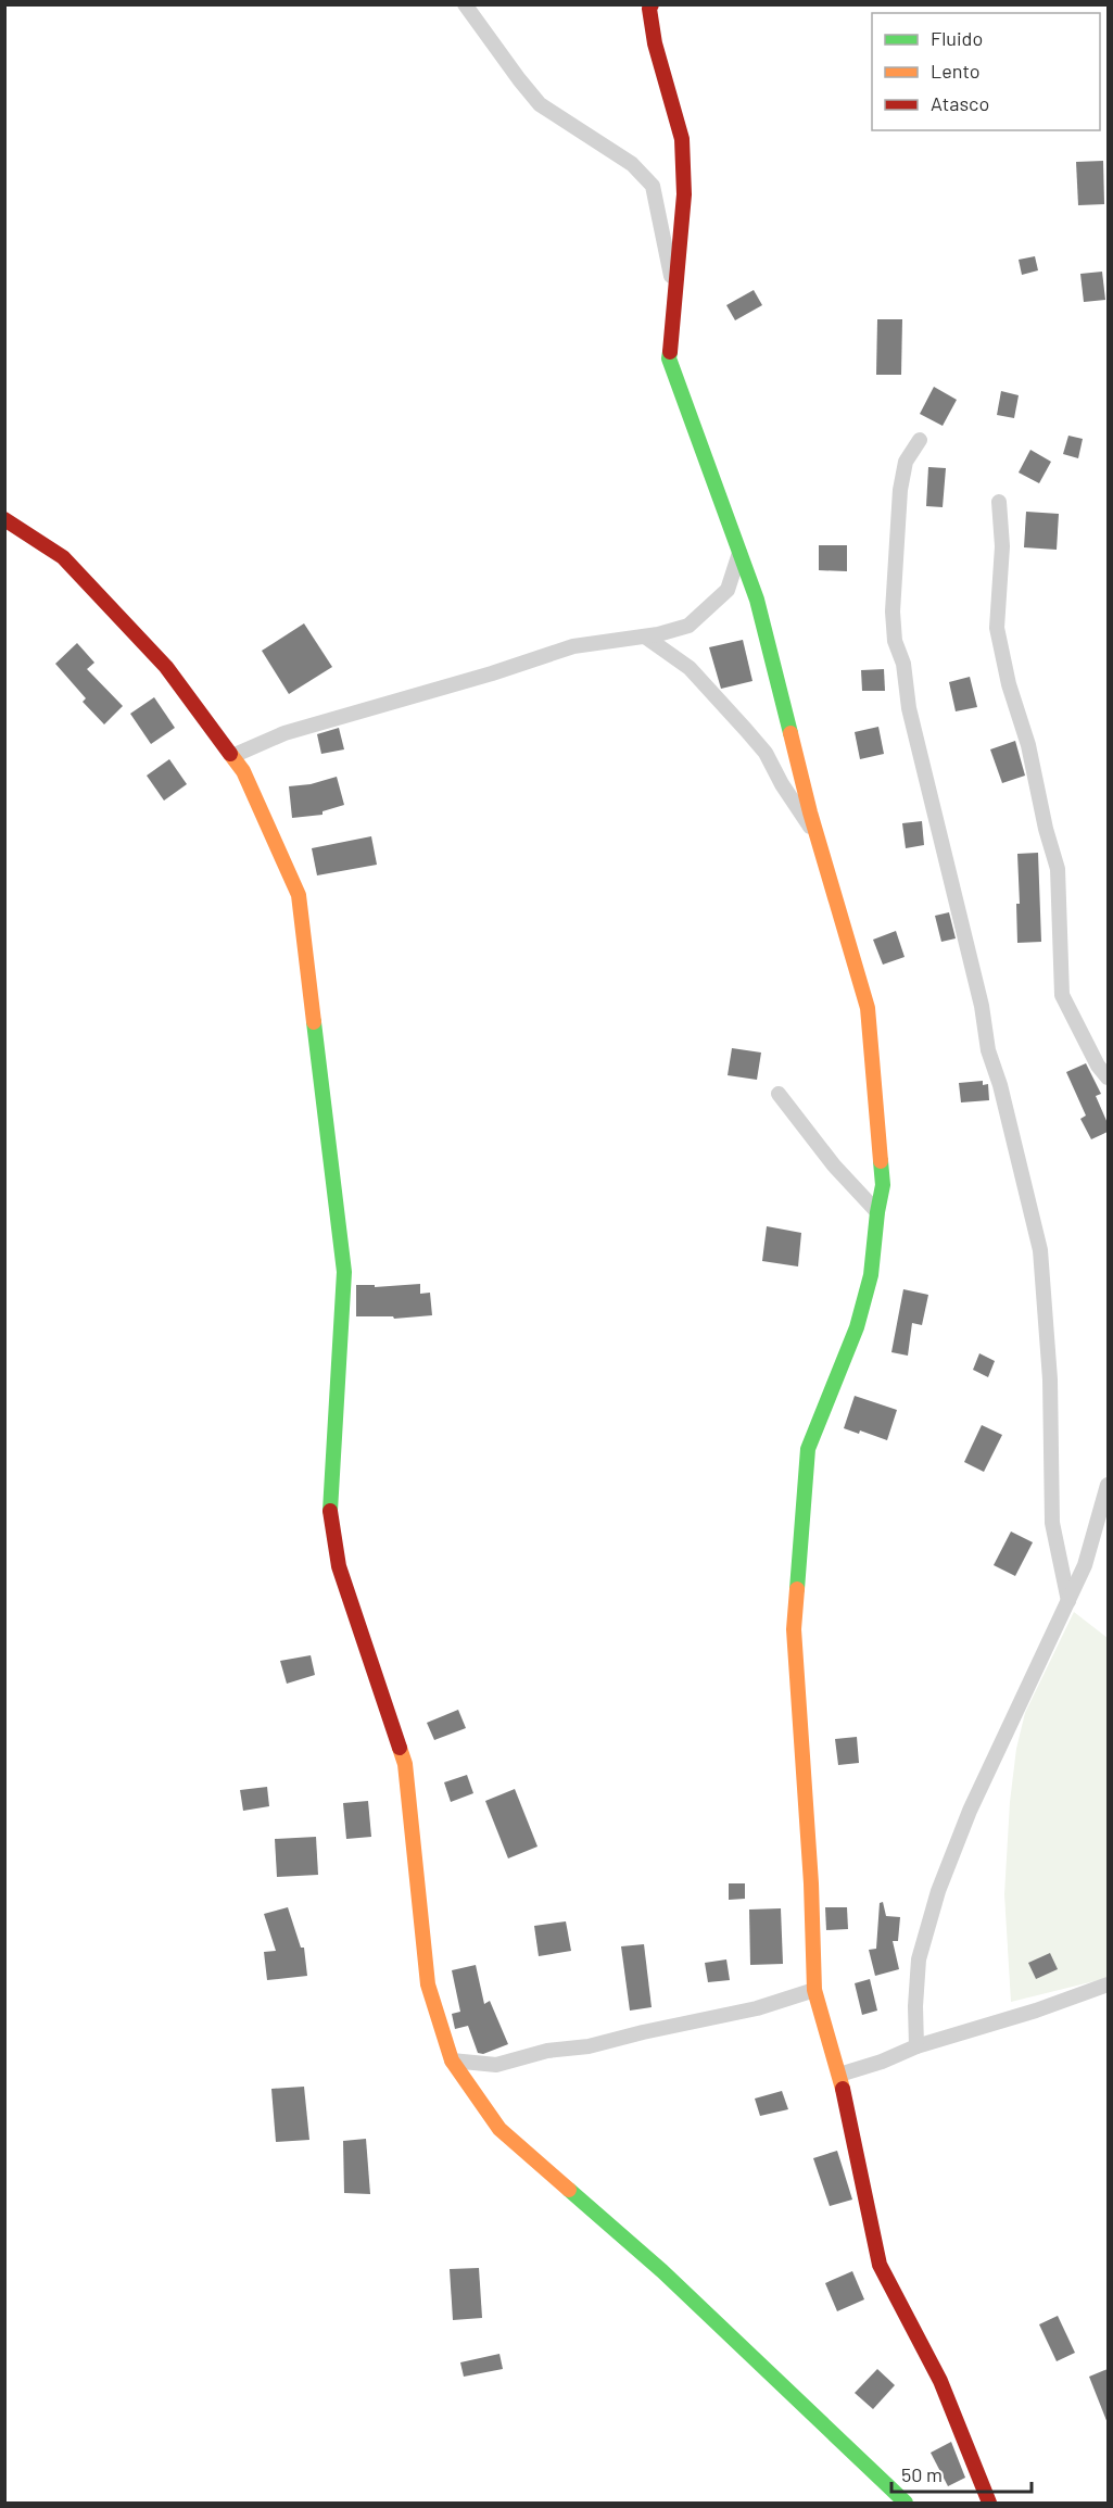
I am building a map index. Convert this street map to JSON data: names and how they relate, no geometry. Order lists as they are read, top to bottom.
{
  "legend": ["Fluido", "Lento", "Atasco"],
  "scale_bar": "50 m"
}
